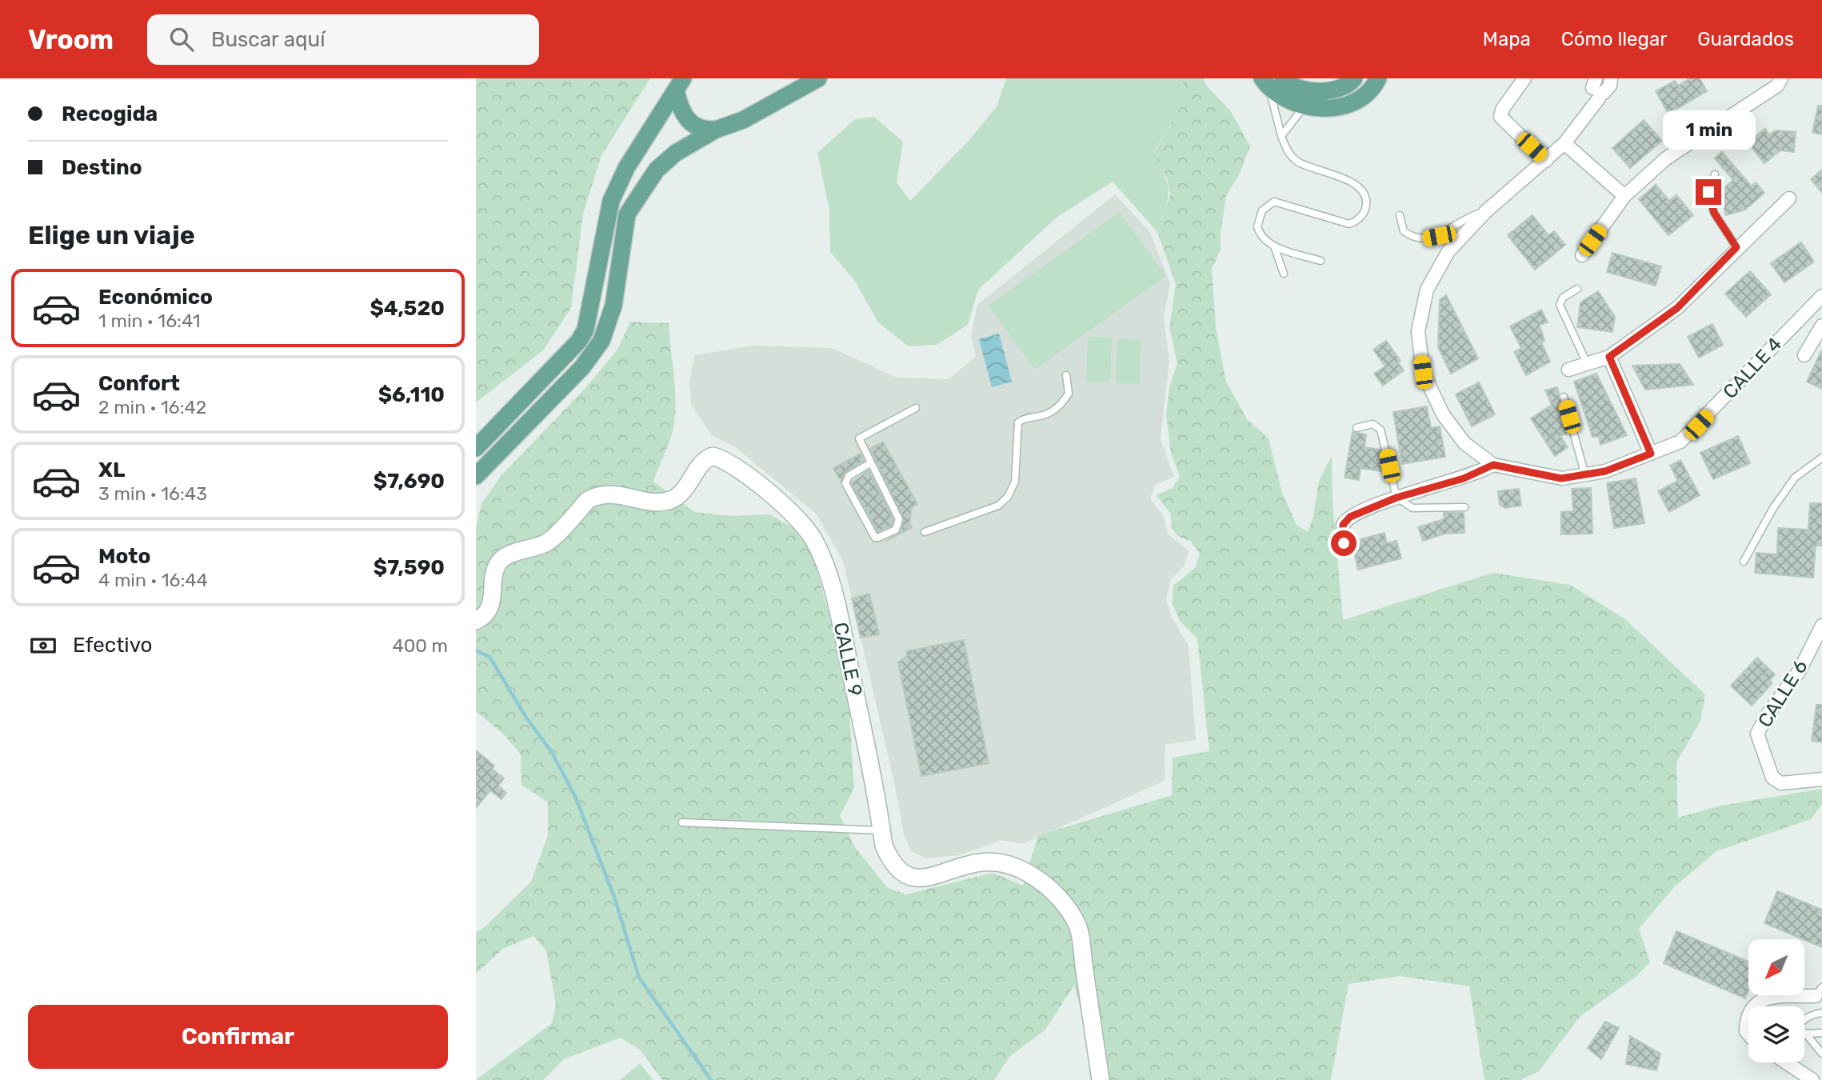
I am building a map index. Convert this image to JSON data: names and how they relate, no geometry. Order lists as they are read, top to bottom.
{
  "streets": {
    "street": ["CALLE 4", "CALLE 9", "CALLE 6"]
  },
  "north": "bottom left",
  "page": {
    "header": "Vroom",
    "search": "Buscar aquí",
    "nav": ["Mapa", "Cómo llegar", "Guardados"],
    "banner": ["Recogida", "Destino"],
    "bubble": "1 min",
    "heading": "Elige un viaje",
    "list": [
      {
        "name": "Económico",
        "note": "1 min · 16:41",
        "value": "$4,520"
      },
      {
        "name": "Confort",
        "note": "2 min · 16:42",
        "value": "$6,110"
      },
      {
        "name": "XL",
        "note": "3 min · 16:43",
        "value": "$7,690"
      },
      {
        "name": "Moto",
        "note": "4 min · 16:44",
        "value": "$7,590"
      }
    ],
    "pay": ["Efectivo", "400 m"],
    "buttons": "Confirmar"
  }
}
